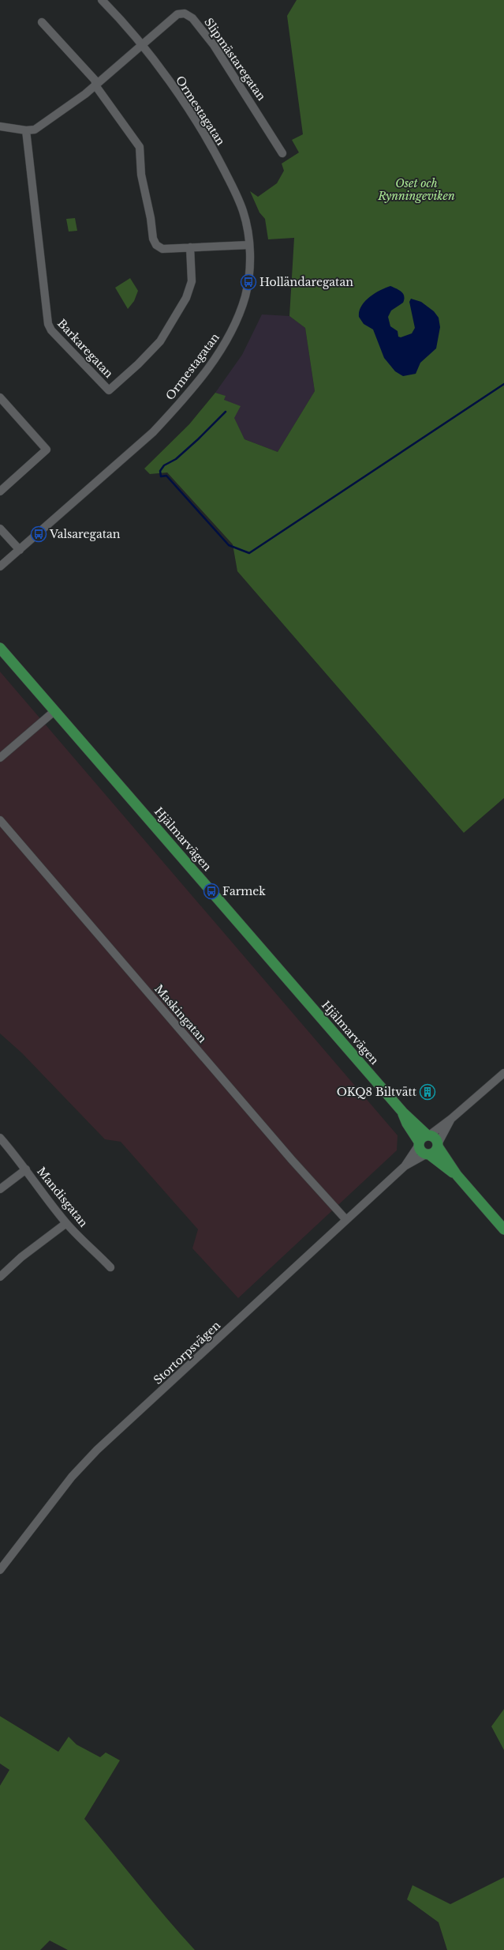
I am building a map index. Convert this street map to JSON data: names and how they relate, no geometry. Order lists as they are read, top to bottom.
{
  "streets": {
    "main road": ["Hjälmarvägen"],
    "street": [
      "Slipmästaregatan",
      "Ormestagatan",
      "Barkaregatan",
      "Maskingatan",
      "Mandisgatan",
      "Stortorpsvägen"
    ]
  },
  "crossings": [
    ["Slipmästaregatan", "Ormestagatan"],
    ["Hjälmarvägen", "Stortorpsvägen"],
    ["Maskingatan", "Stortorpsvägen"]
  ],
  "parks": ["Oset och Rynningeviken"],
  "places": {
    "bus stop": ["Holländaregatan", "Valsaregatan", "Farmek"],
    "building": ["OKQ8 Biltvätt"]
  }
}
